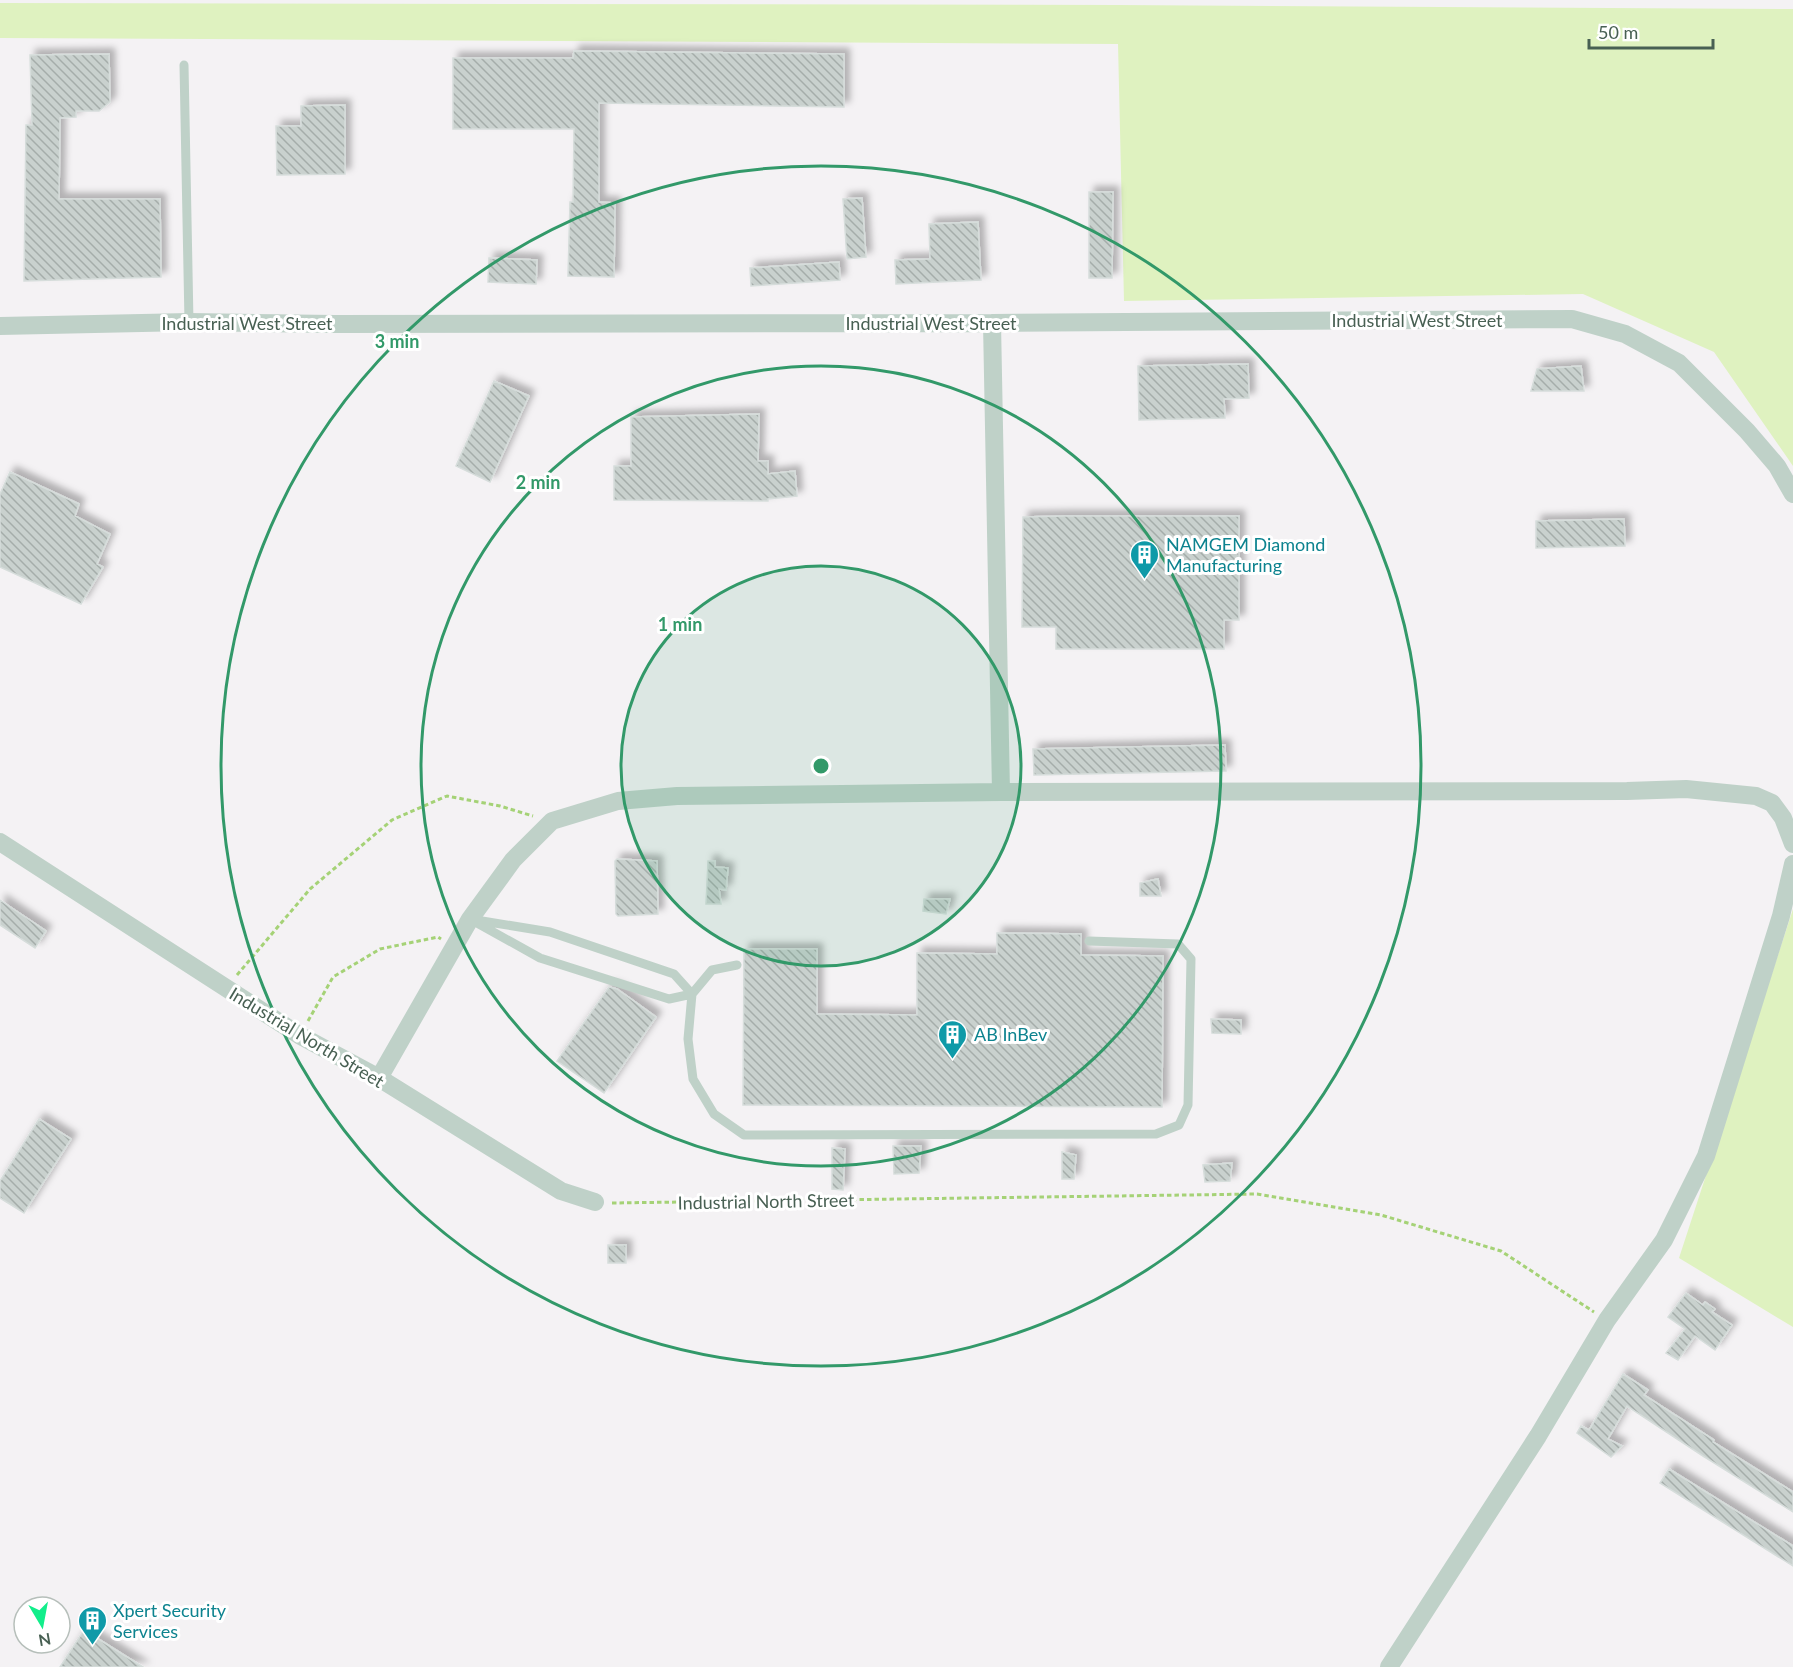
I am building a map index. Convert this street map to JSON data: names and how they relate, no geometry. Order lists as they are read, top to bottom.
{
  "streets": {
    "street": ["Industrial West Street", "Industrial North Street"]
  },
  "places": {
    "building": ["NAMGEM Diamond Manufacturing", "AB InBev", "Xpert Security Services"]
  },
  "scale_bar": "50 m",
  "north": "bottom",
  "rings": ["3 min", "2 min", "1 min"]
}
